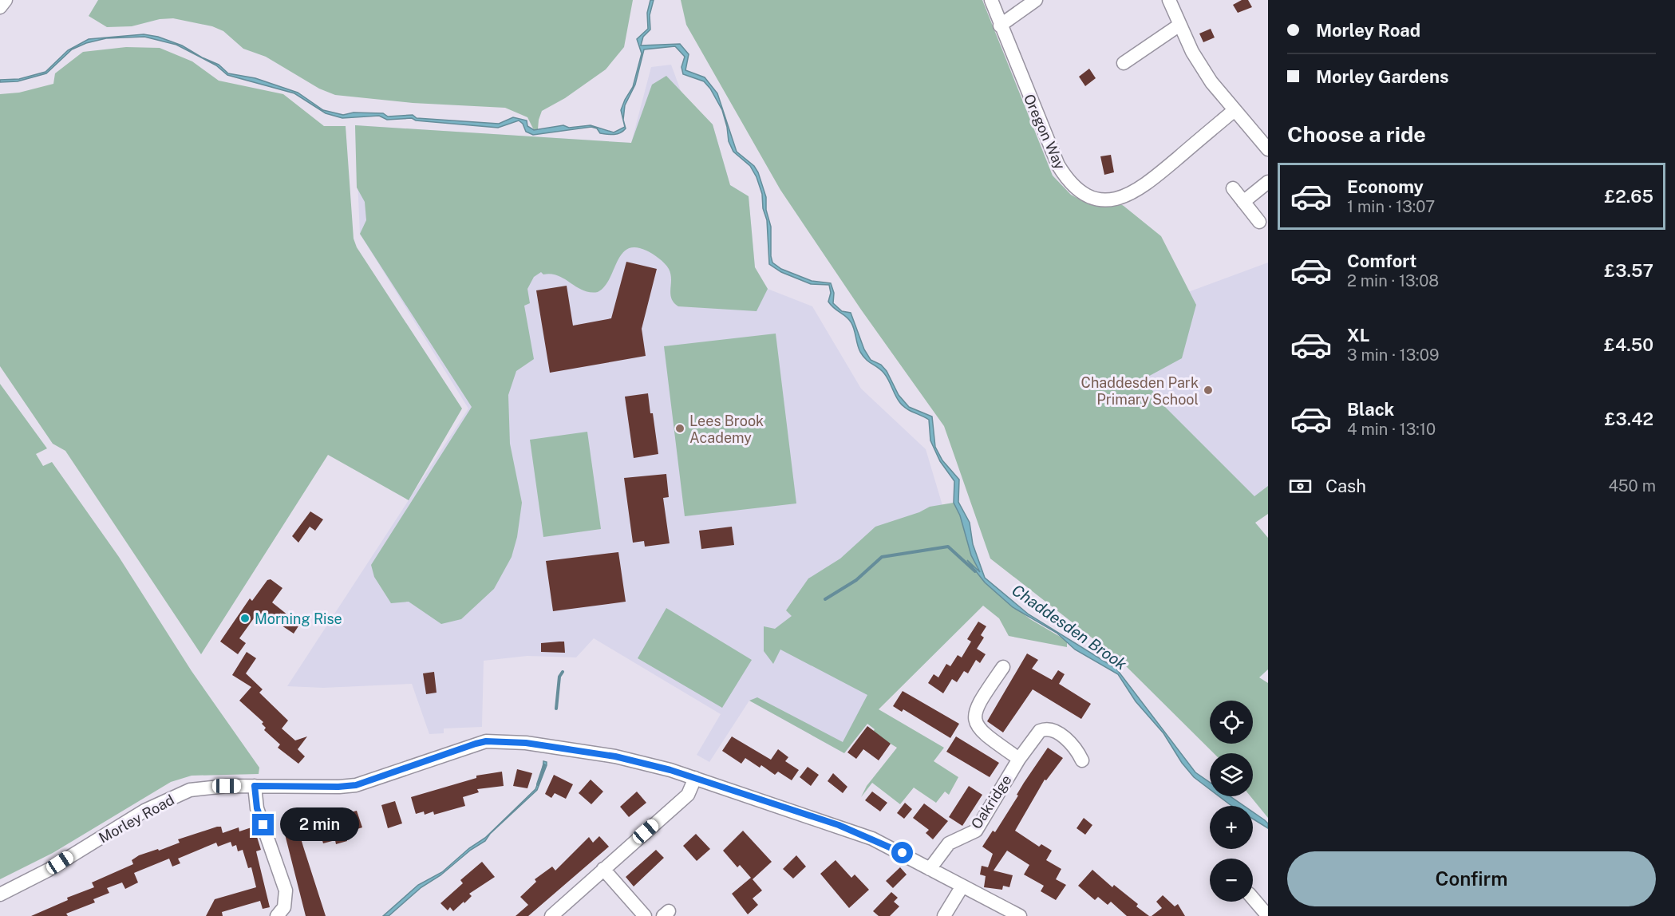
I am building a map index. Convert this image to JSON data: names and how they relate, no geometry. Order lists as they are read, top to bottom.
{
  "streets": {
    "street": ["Oregon Way", "Oakridge", "Morley Road"]
  },
  "crossings": [
    ["Oakridge", "Morley Road"]
  ],
  "water": ["Chaddesden Brook"],
  "places": ["Chaddesden Park Primary School", "Lees Brook Academy", "Morning Rise"],
  "page": {
    "banner": ["Morley Road", "Morley Gardens"],
    "heading": "Choose a ride",
    "list": [
      {
        "name": "Economy",
        "note": "1 min · 13:07",
        "value": "£2.65"
      },
      {
        "name": "Comfort",
        "note": "2 min · 13:08",
        "value": "£3.57"
      },
      {
        "name": "XL",
        "note": "3 min · 13:09",
        "value": "£4.50"
      },
      {
        "name": "Black",
        "note": "4 min · 13:10",
        "value": "£3.42"
      }
    ],
    "pay": ["Cash", "450 m"],
    "map_buttons": ["+", "−"],
    "bubble": "2 min",
    "buttons": "Confirm"
  }
}
